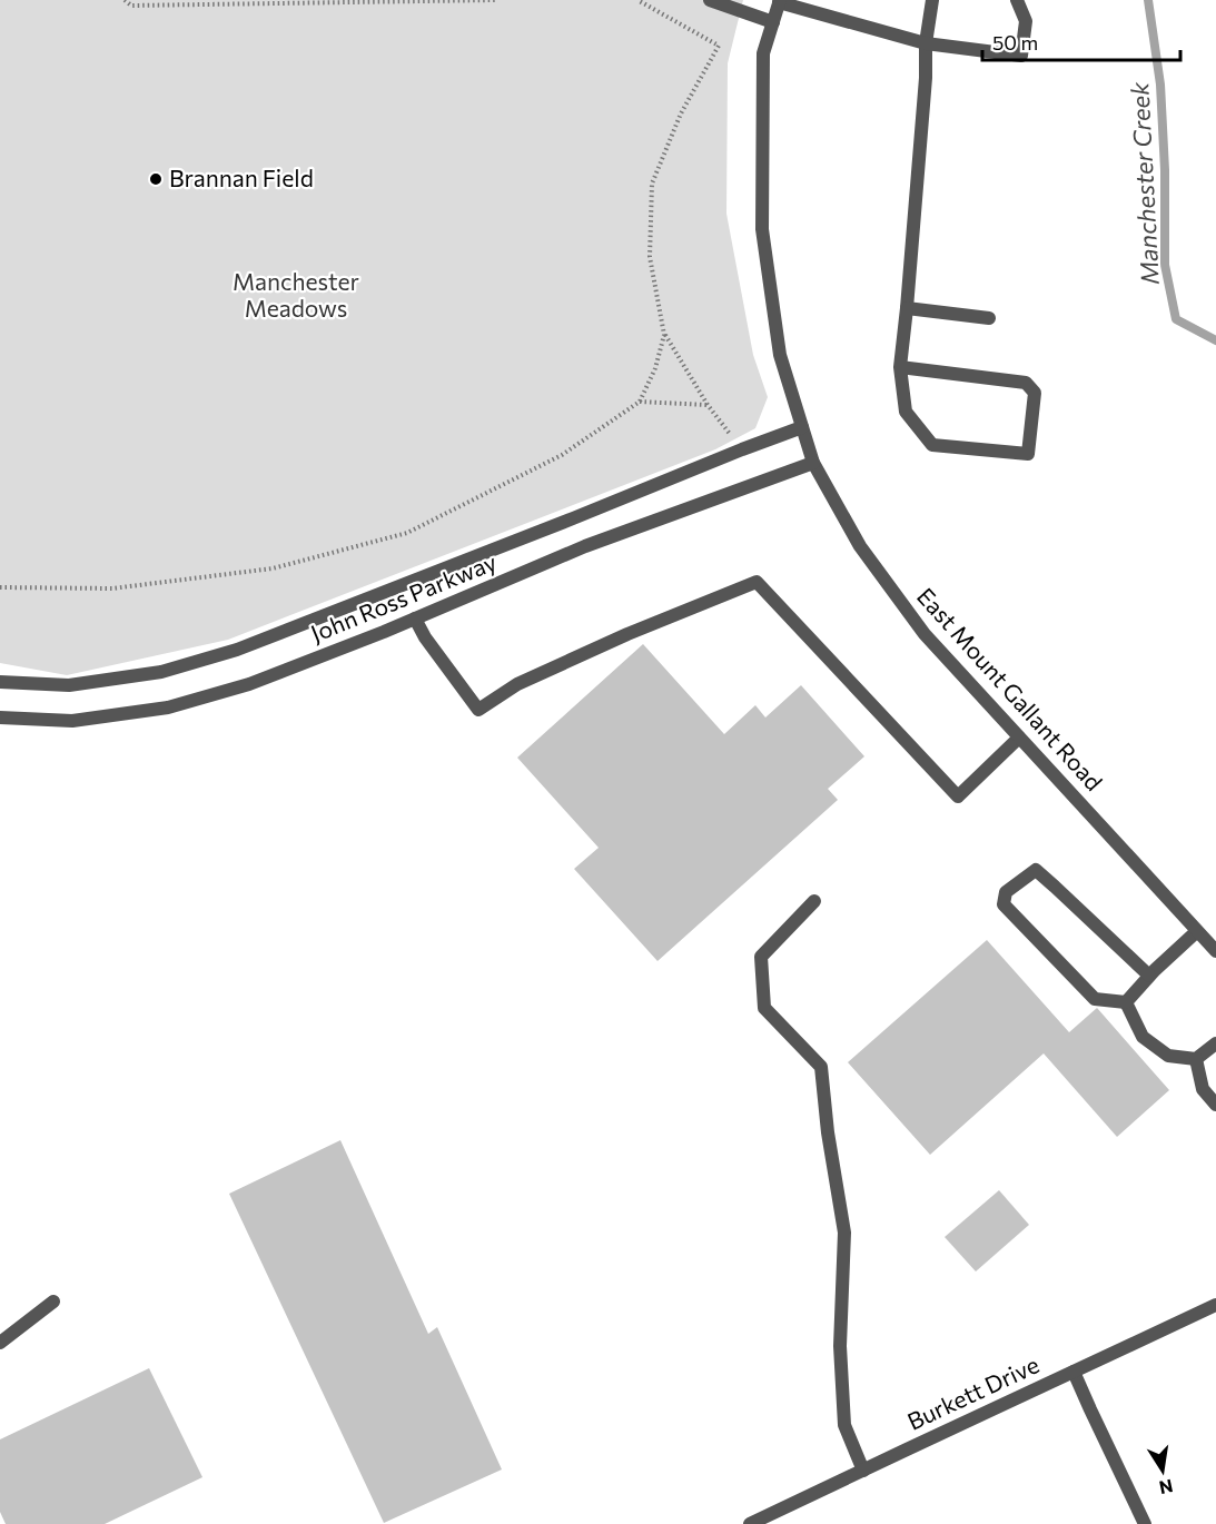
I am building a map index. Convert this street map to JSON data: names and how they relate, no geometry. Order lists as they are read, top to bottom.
{
  "streets": {
    "street": ["John Ross Parkway", "East Mount Gallant Road", "Burkett Drive"]
  },
  "crossings": [
    ["John Ross Parkway", "East Mount Gallant Road"]
  ],
  "water": ["Manchester Creek"],
  "parks": ["Manchester Meadows"],
  "places": ["Brannan Field"],
  "scale_bar": "50 m",
  "north": "bottom"
}
